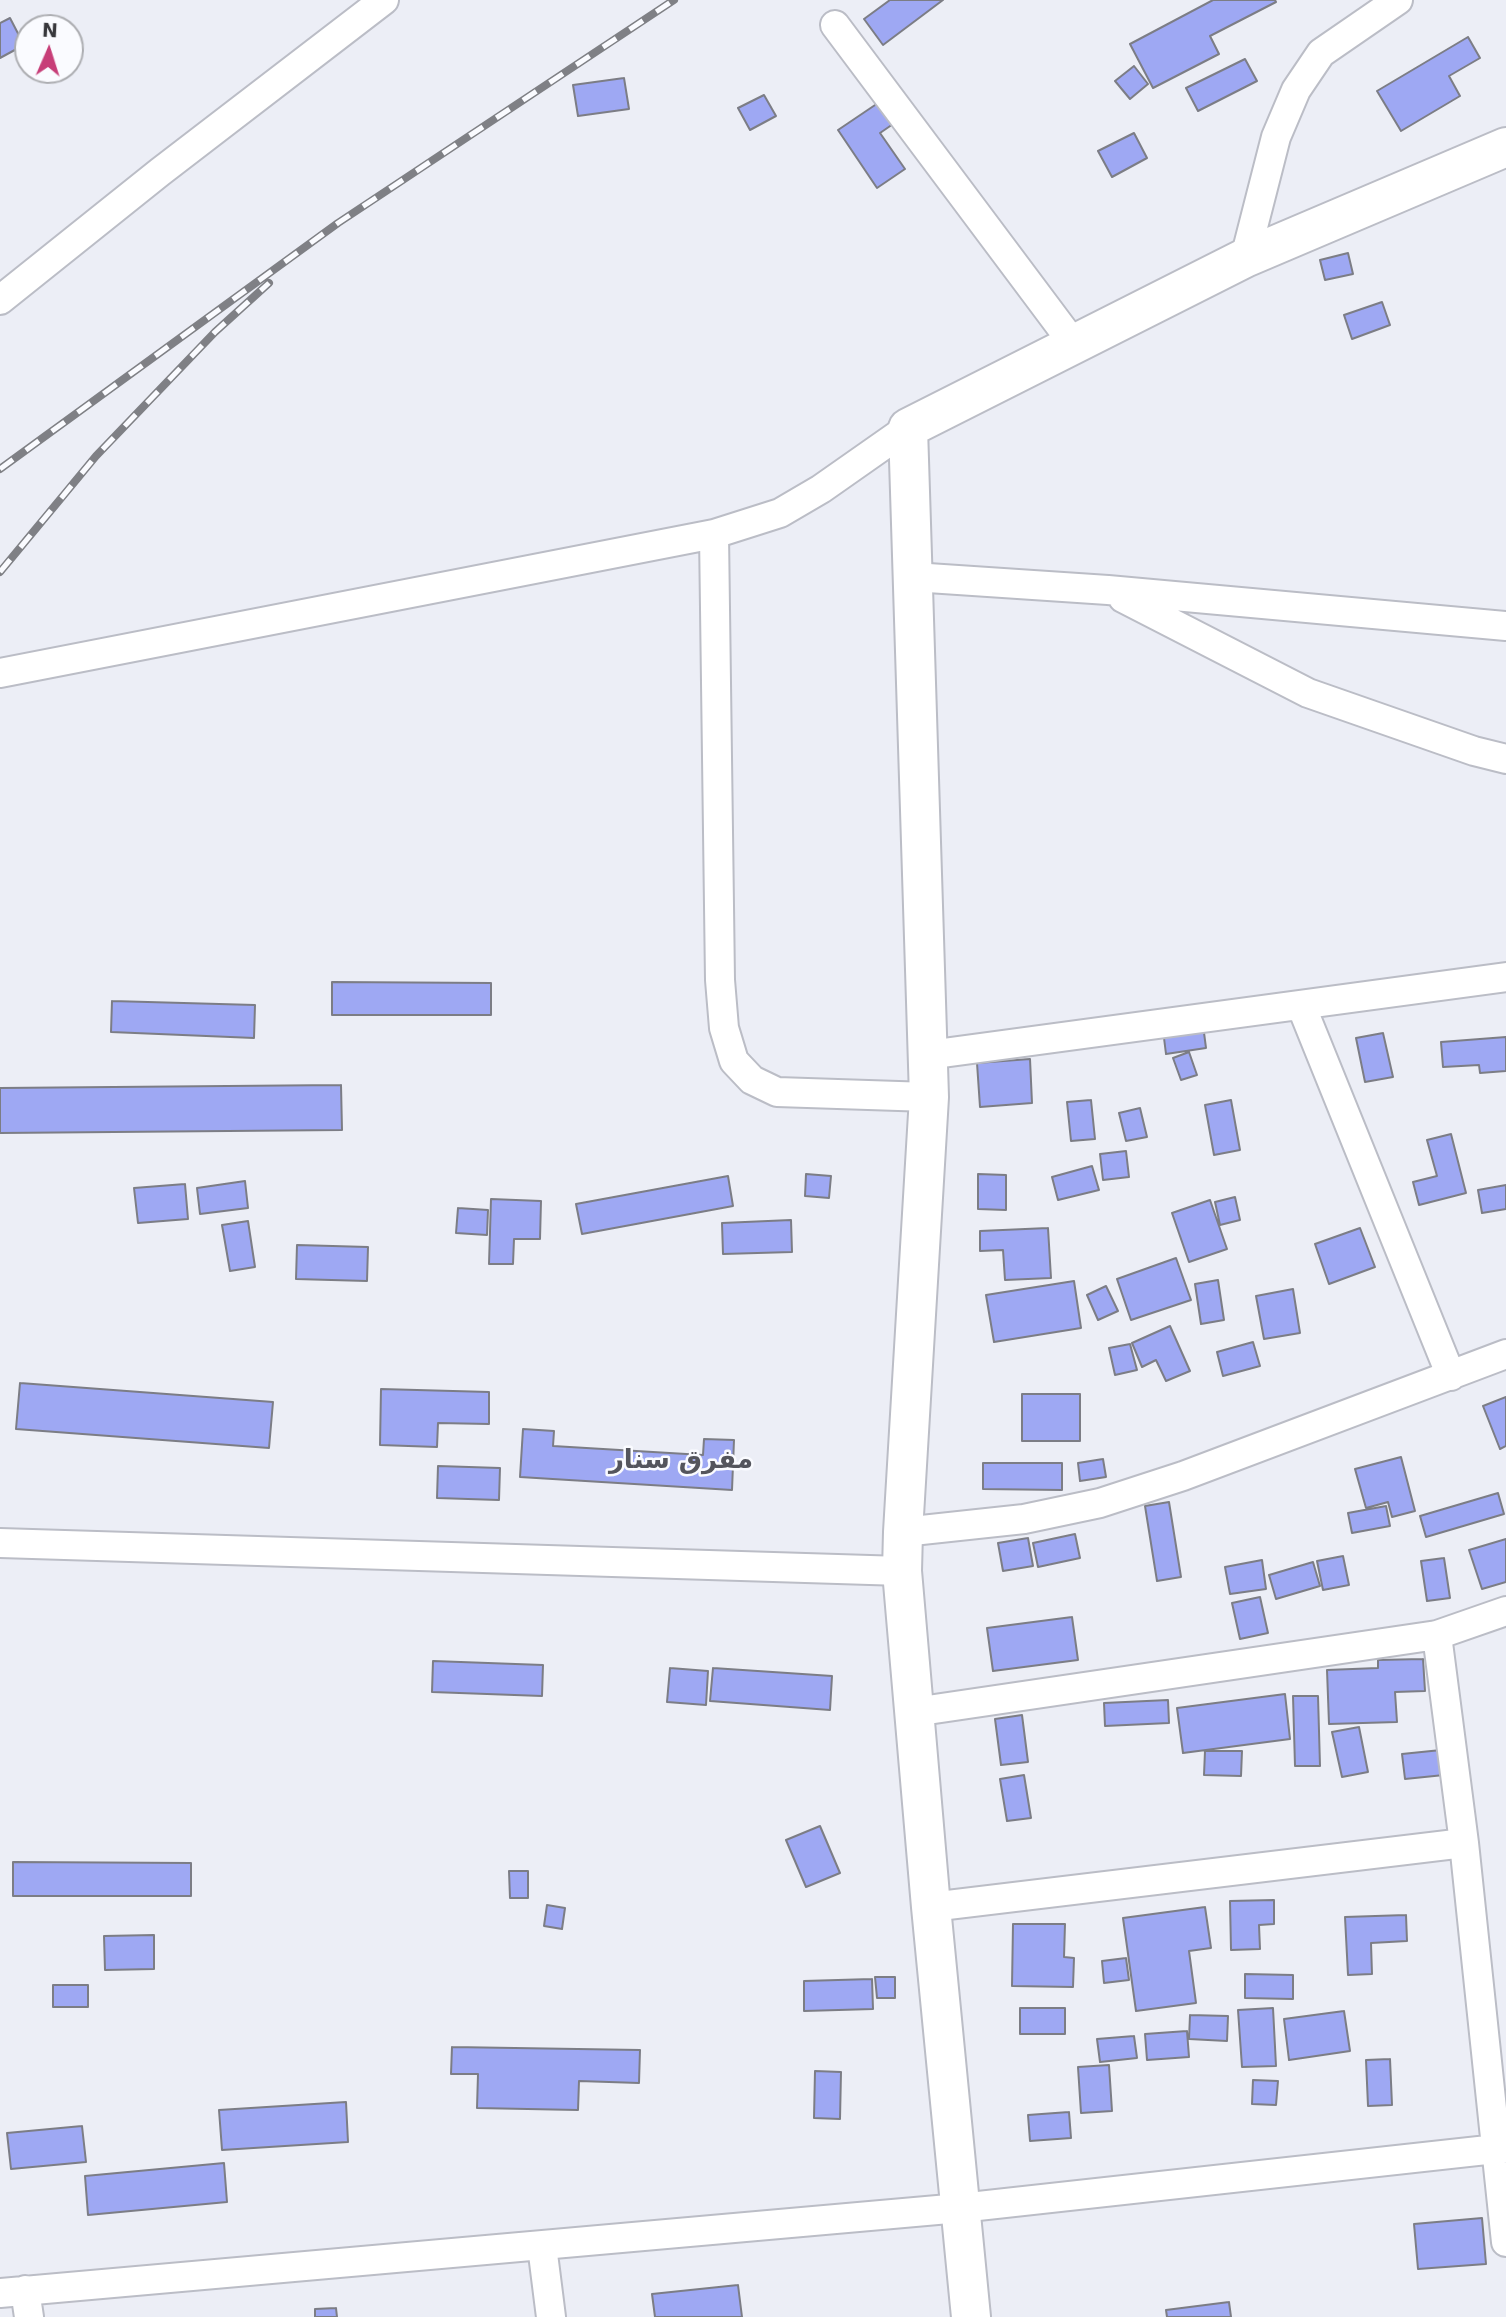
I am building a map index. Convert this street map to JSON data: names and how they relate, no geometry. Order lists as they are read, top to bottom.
{
  "districts": ["مفرق سنار"],
  "north": "top"
}
